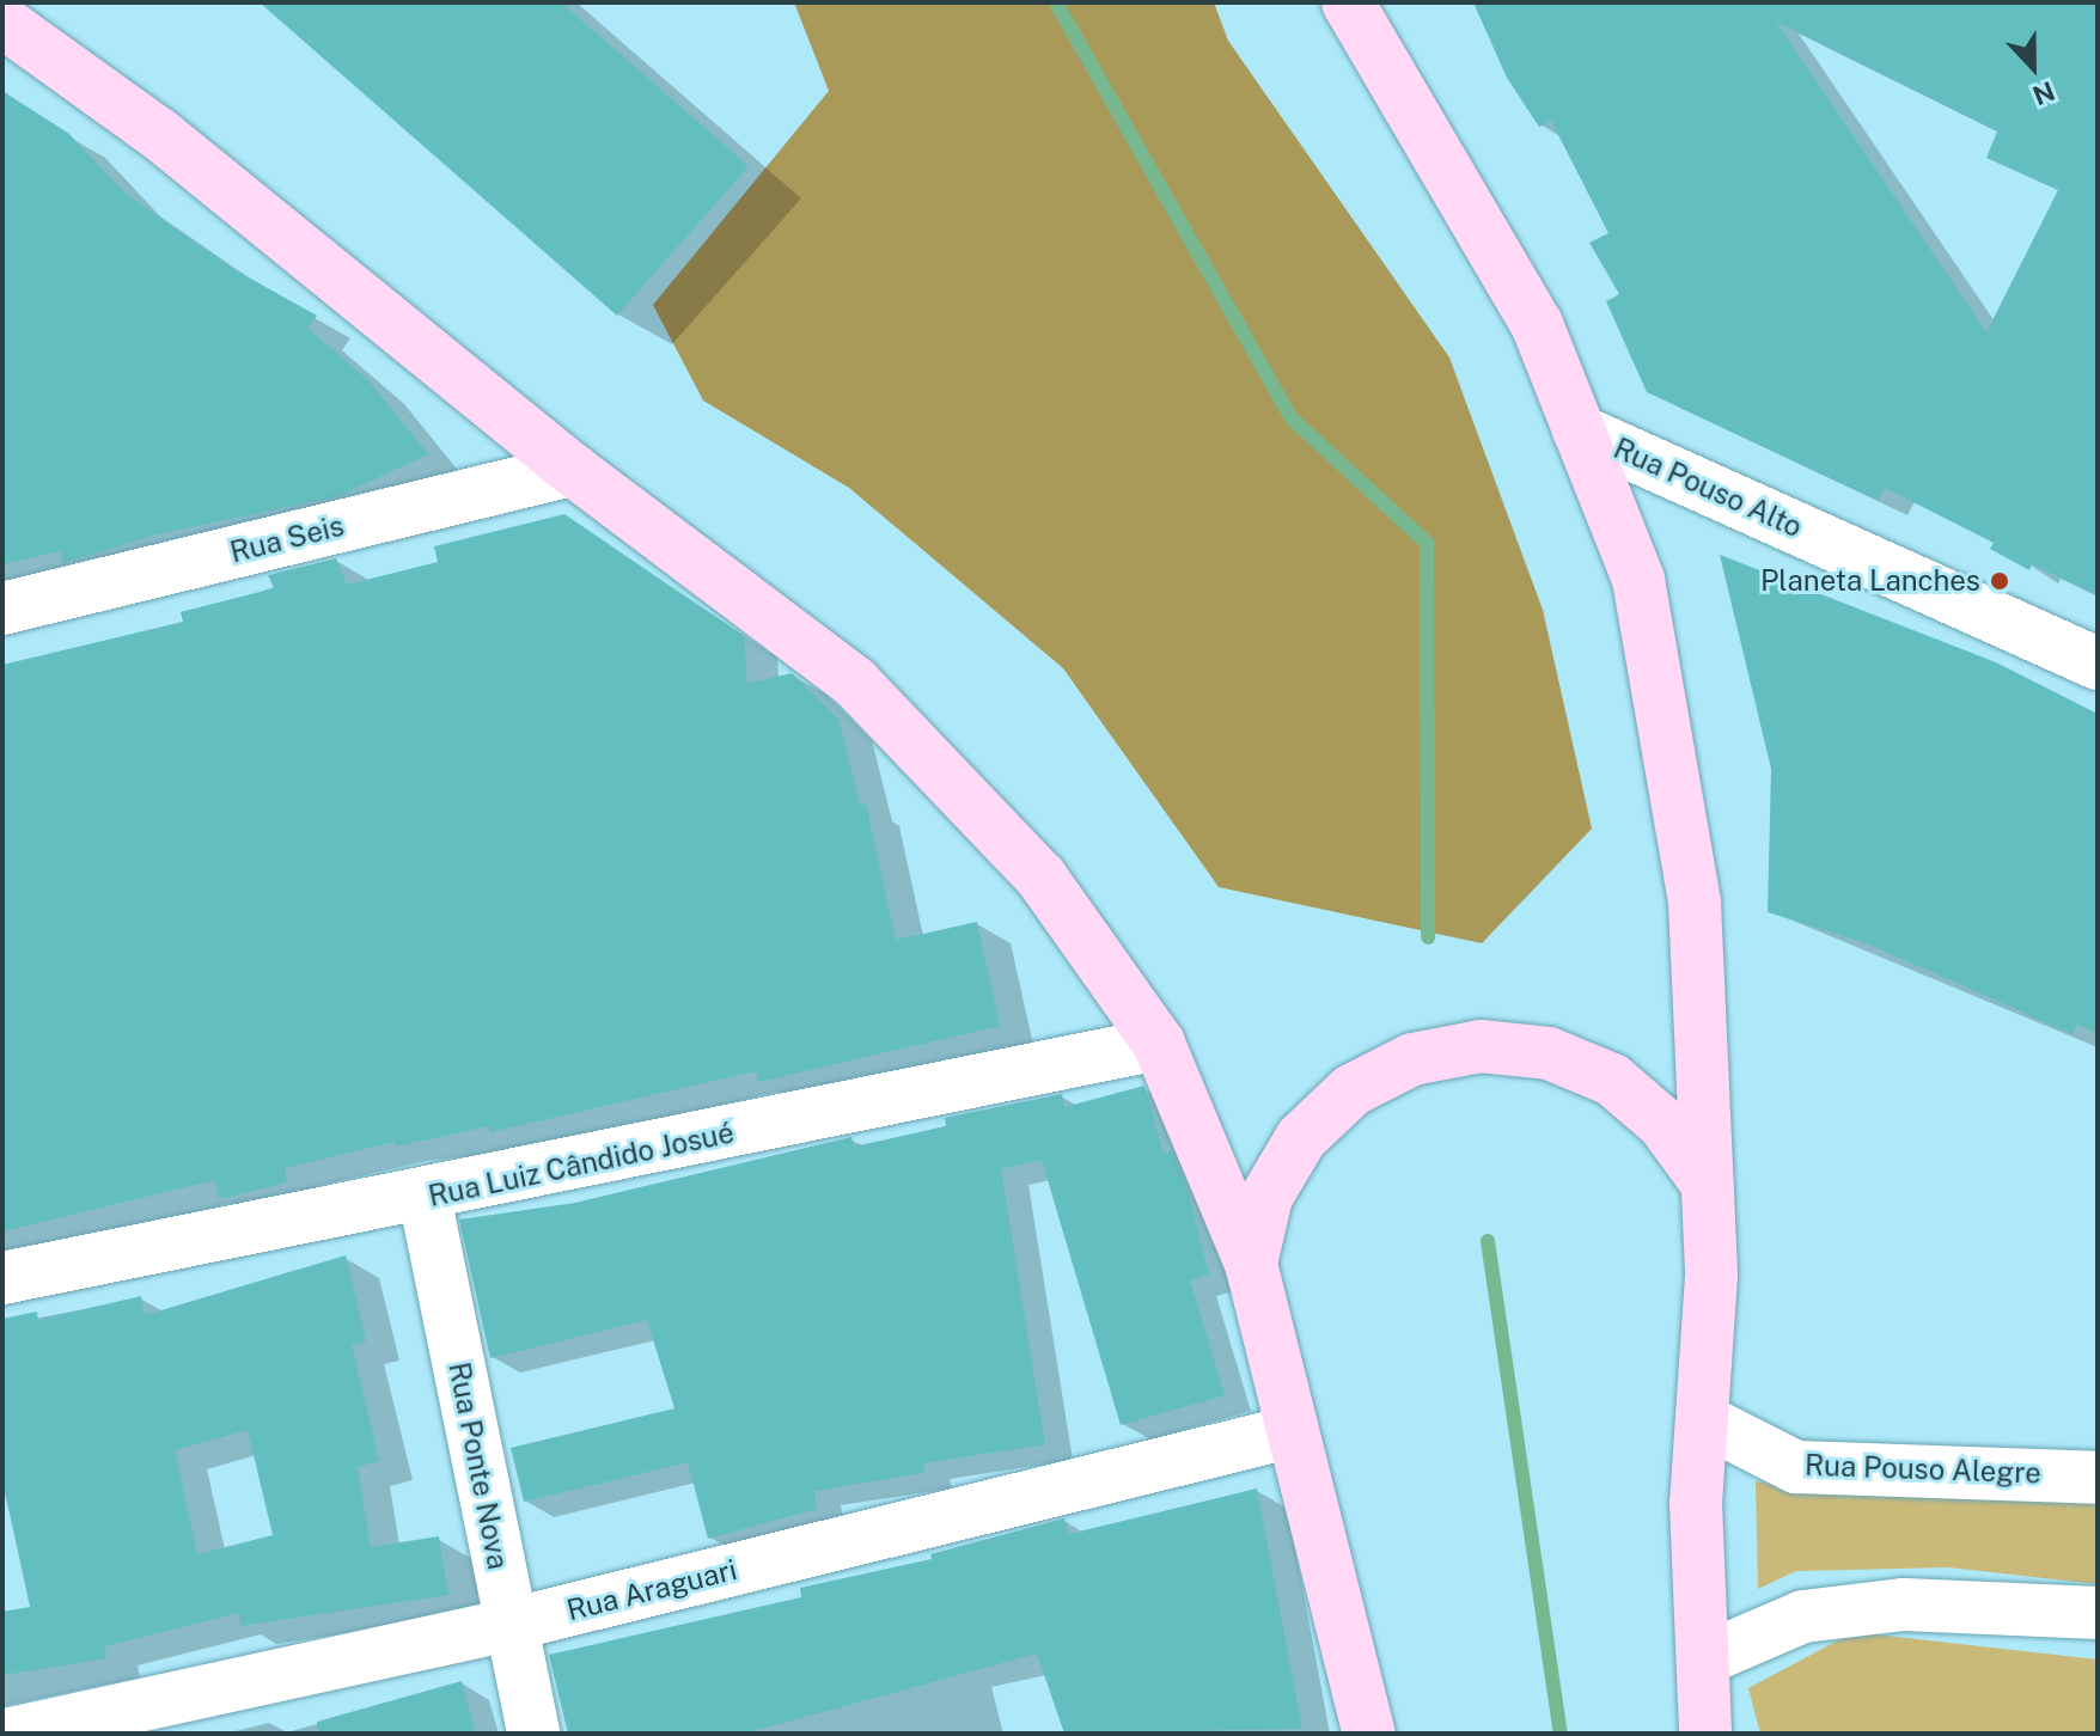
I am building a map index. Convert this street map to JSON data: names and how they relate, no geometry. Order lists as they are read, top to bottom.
{
  "streets": {
    "street": [
      "Rua Pouso Alto",
      "Rua Seis",
      "Rua Luiz Cândido Josué",
      "Rua Ponte Nova",
      "Rua Pouso Alegre",
      "Rua Araguari"
    ]
  },
  "crossings": [
    ["Rua Luiz Cândido Josué", "Rua Ponte Nova"],
    ["Rua Ponte Nova", "Rua Araguari"]
  ],
  "places": ["Planeta Lanches"],
  "north": "bottom"
}
